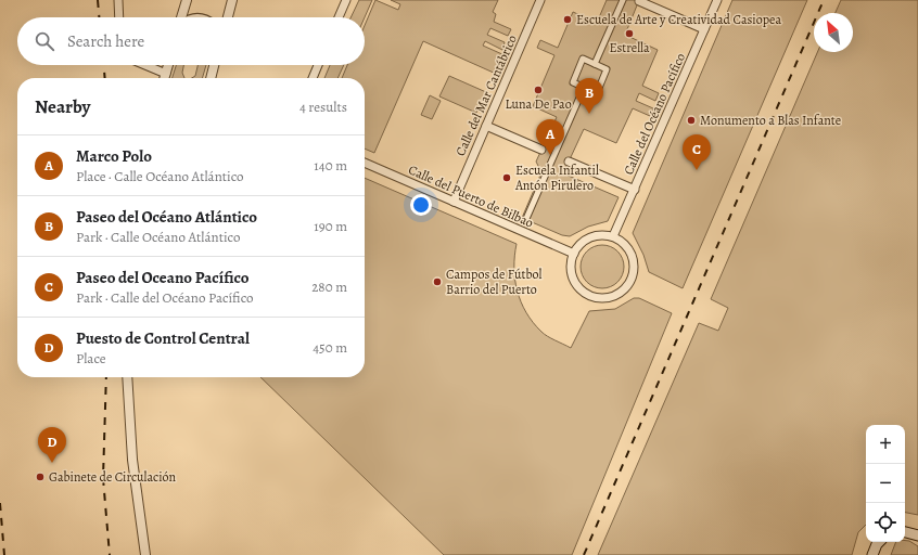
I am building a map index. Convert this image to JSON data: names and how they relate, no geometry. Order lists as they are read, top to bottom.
{
  "streets": {
    "street": ["Calle del Mar Cantábrico", "Calle del Océano Pacífico", "Calle del Puerto de Bilbao"]
  },
  "crossings": [
    ["Calle del Mar Cantábrico", "Calle del Puerto de Bilbao"],
    ["Calle del Océano Pacífico", "Calle del Puerto de Bilbao"]
  ],
  "places": [
    "Escuela de Arte y Creatividad Casiopea",
    "Estrella",
    "Luna De Pao",
    "Monumento a Blas Infante",
    "Escuela Infantil Antón Pirulero",
    "Campos de Fútbol Barrio del Puerto",
    "Gabinete de Circulación"
  ],
  "north": "top left",
  "page": {
    "search": "Search here",
    "pins": [
      "B",
      "A",
      "C",
      "D"
    ],
    "heading": ["Nearby", "4 results"],
    "list": [
      {
        "mark": "A",
        "name": "Marco Polo",
        "note": "Place · Calle Océano Atlántico",
        "value": "140 m"
      },
      {
        "mark": "B",
        "name": "Paseo del Océano Atlántico",
        "note": "Park · Calle Océano Atlántico",
        "value": "190 m"
      },
      {
        "mark": "C",
        "name": "Paseo del Oceano Pacífico",
        "note": "Park · Calle del Océano Pacífico",
        "value": "280 m"
      },
      {
        "mark": "D",
        "name": "Puesto de Control Central",
        "note": "Place",
        "value": "450 m"
      }
    ],
    "map_buttons": ["+", "−"]
  }
}
